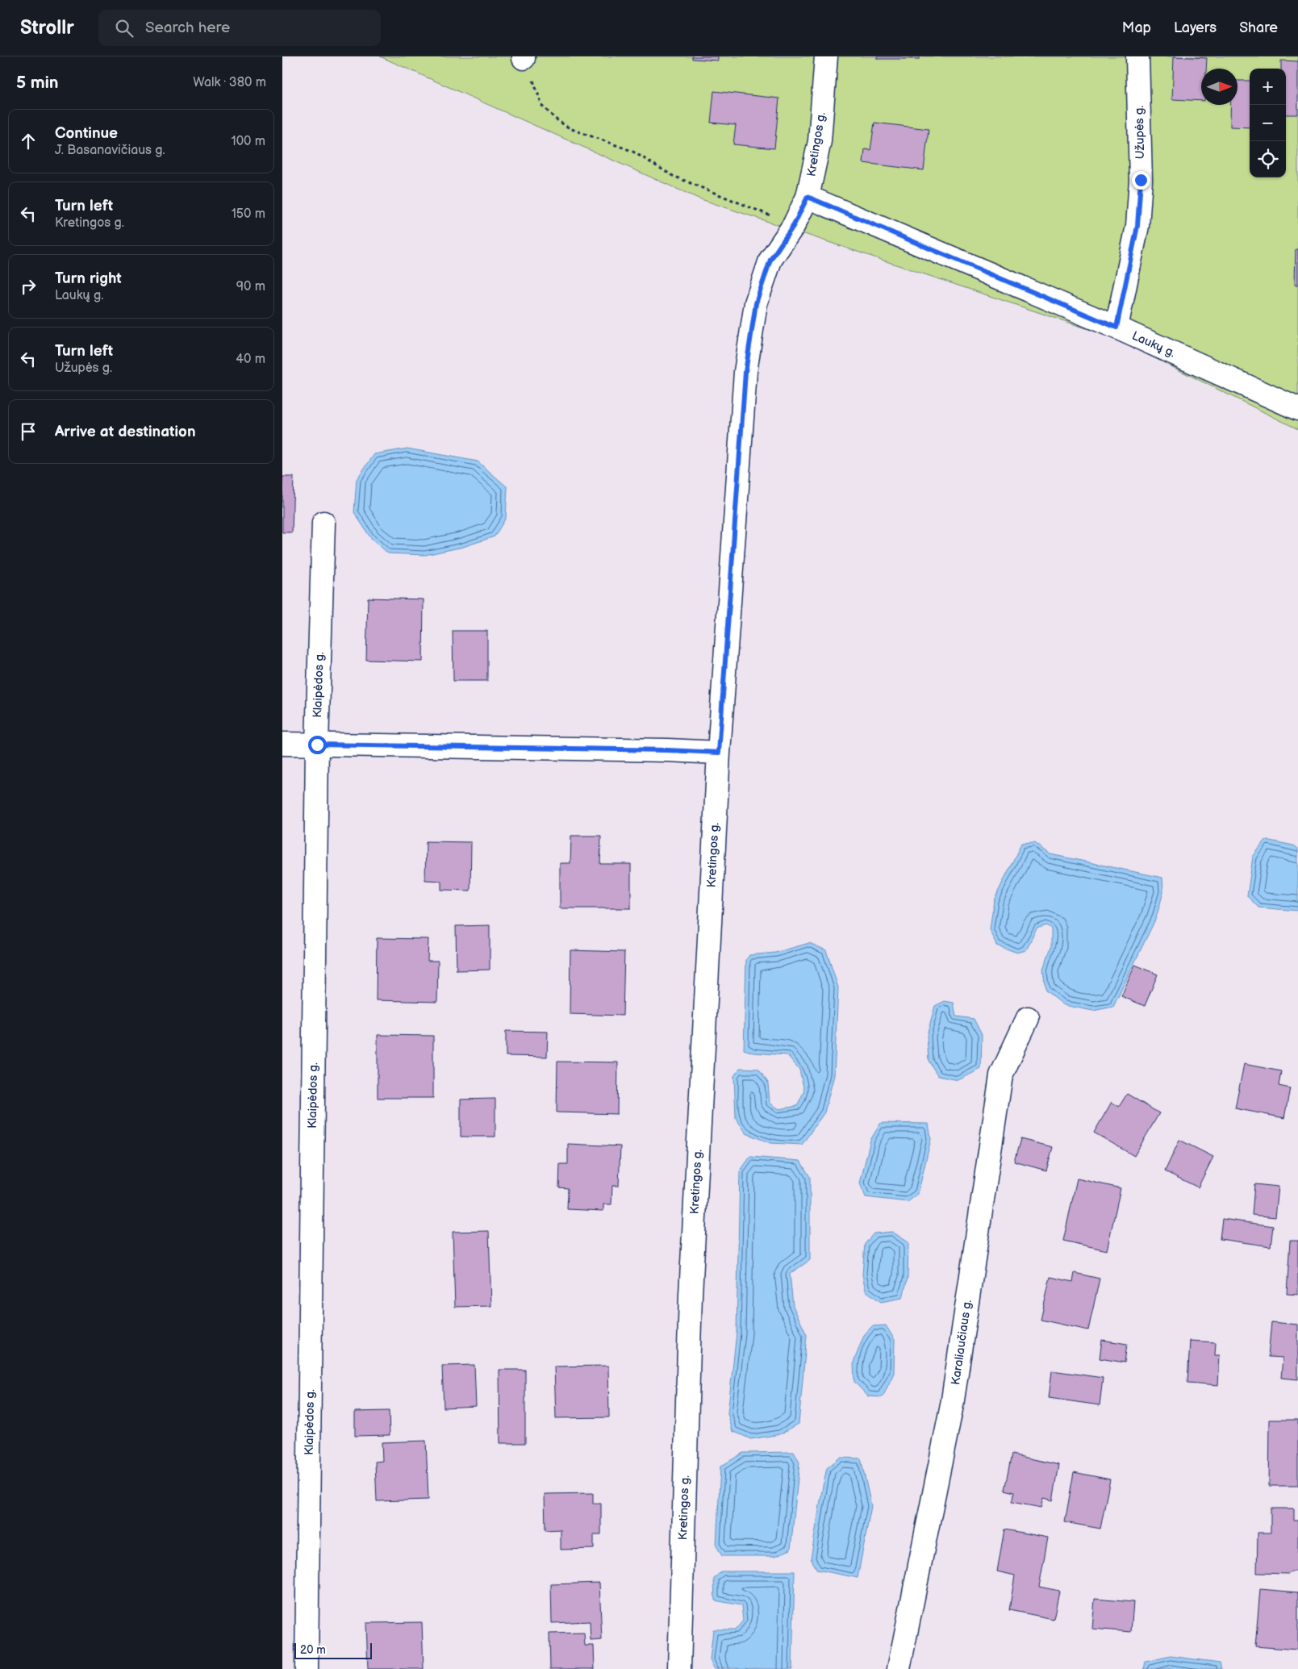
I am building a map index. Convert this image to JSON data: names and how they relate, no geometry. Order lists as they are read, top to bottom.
{
  "streets": {
    "street": [
      "Užupės g.",
      "Kretingos g.",
      "Laukų g.",
      "Klaipėdos g.",
      "Karaliaučiaus g."
    ]
  },
  "crossings": [
    ["Užupės g.", "Laukų g."],
    ["Kretingos g.", "Laukų g."]
  ],
  "scale_bar": "20 m",
  "north": "right",
  "page": {
    "header": "Strollr",
    "search": "Search here",
    "nav": ["Map", "Layers", "Share"],
    "heading": ["5 min", "Walk · 380 m"],
    "map_buttons": ["+", "−"],
    "list": [
      ["Continue", "J. Basanavičiaus g.", "100 m"],
      ["Turn left", "Kretingos g.", "150 m"],
      ["Turn right", "Laukų g.", "90 m"],
      ["Turn left", "Užupės g.", "40 m"],
      "Arrive at destination"
    ],
    "scale": "20 m"
  }
}
